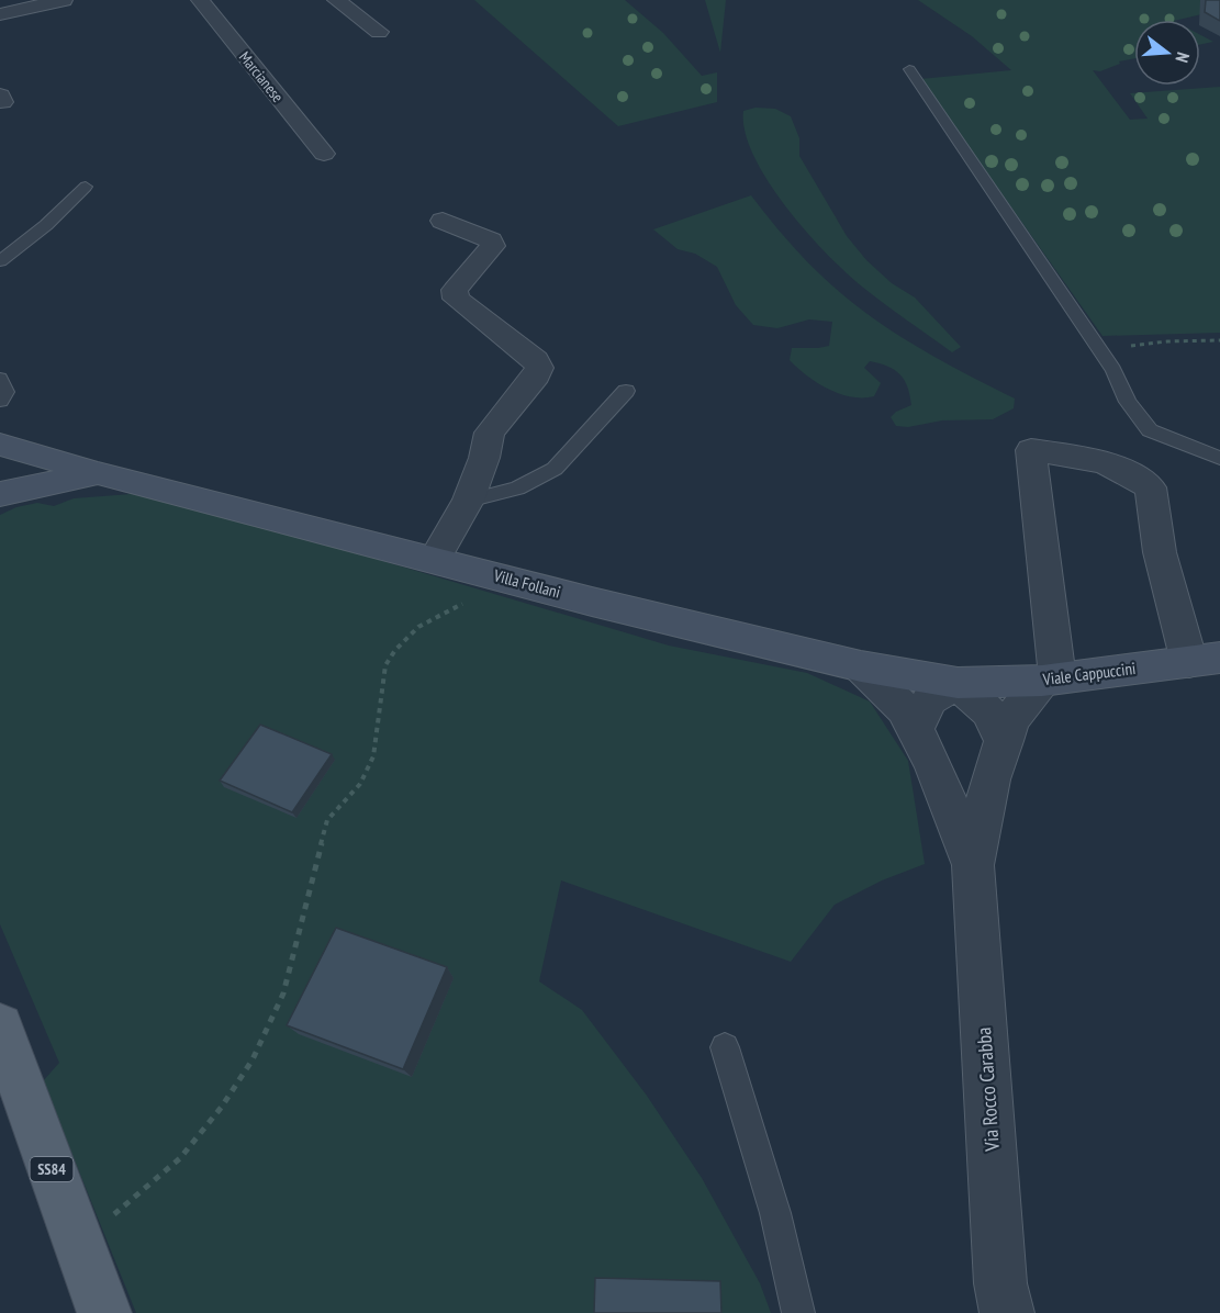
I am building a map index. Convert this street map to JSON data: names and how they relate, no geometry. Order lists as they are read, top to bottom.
{
  "streets": {
    "main road": ["SS84"],
    "street": [
      "Marcianese",
      "Villa Follani",
      "Viale Cappuccini",
      "Via Rocco Carabba"
    ]
  },
  "crossings": [
    ["Villa Follani", "Viale Cappuccini"],
    ["Villa Follani", "Via Rocco Carabba"],
    ["Viale Cappuccini", "Via Rocco Carabba"]
  ],
  "north": "right"
}
